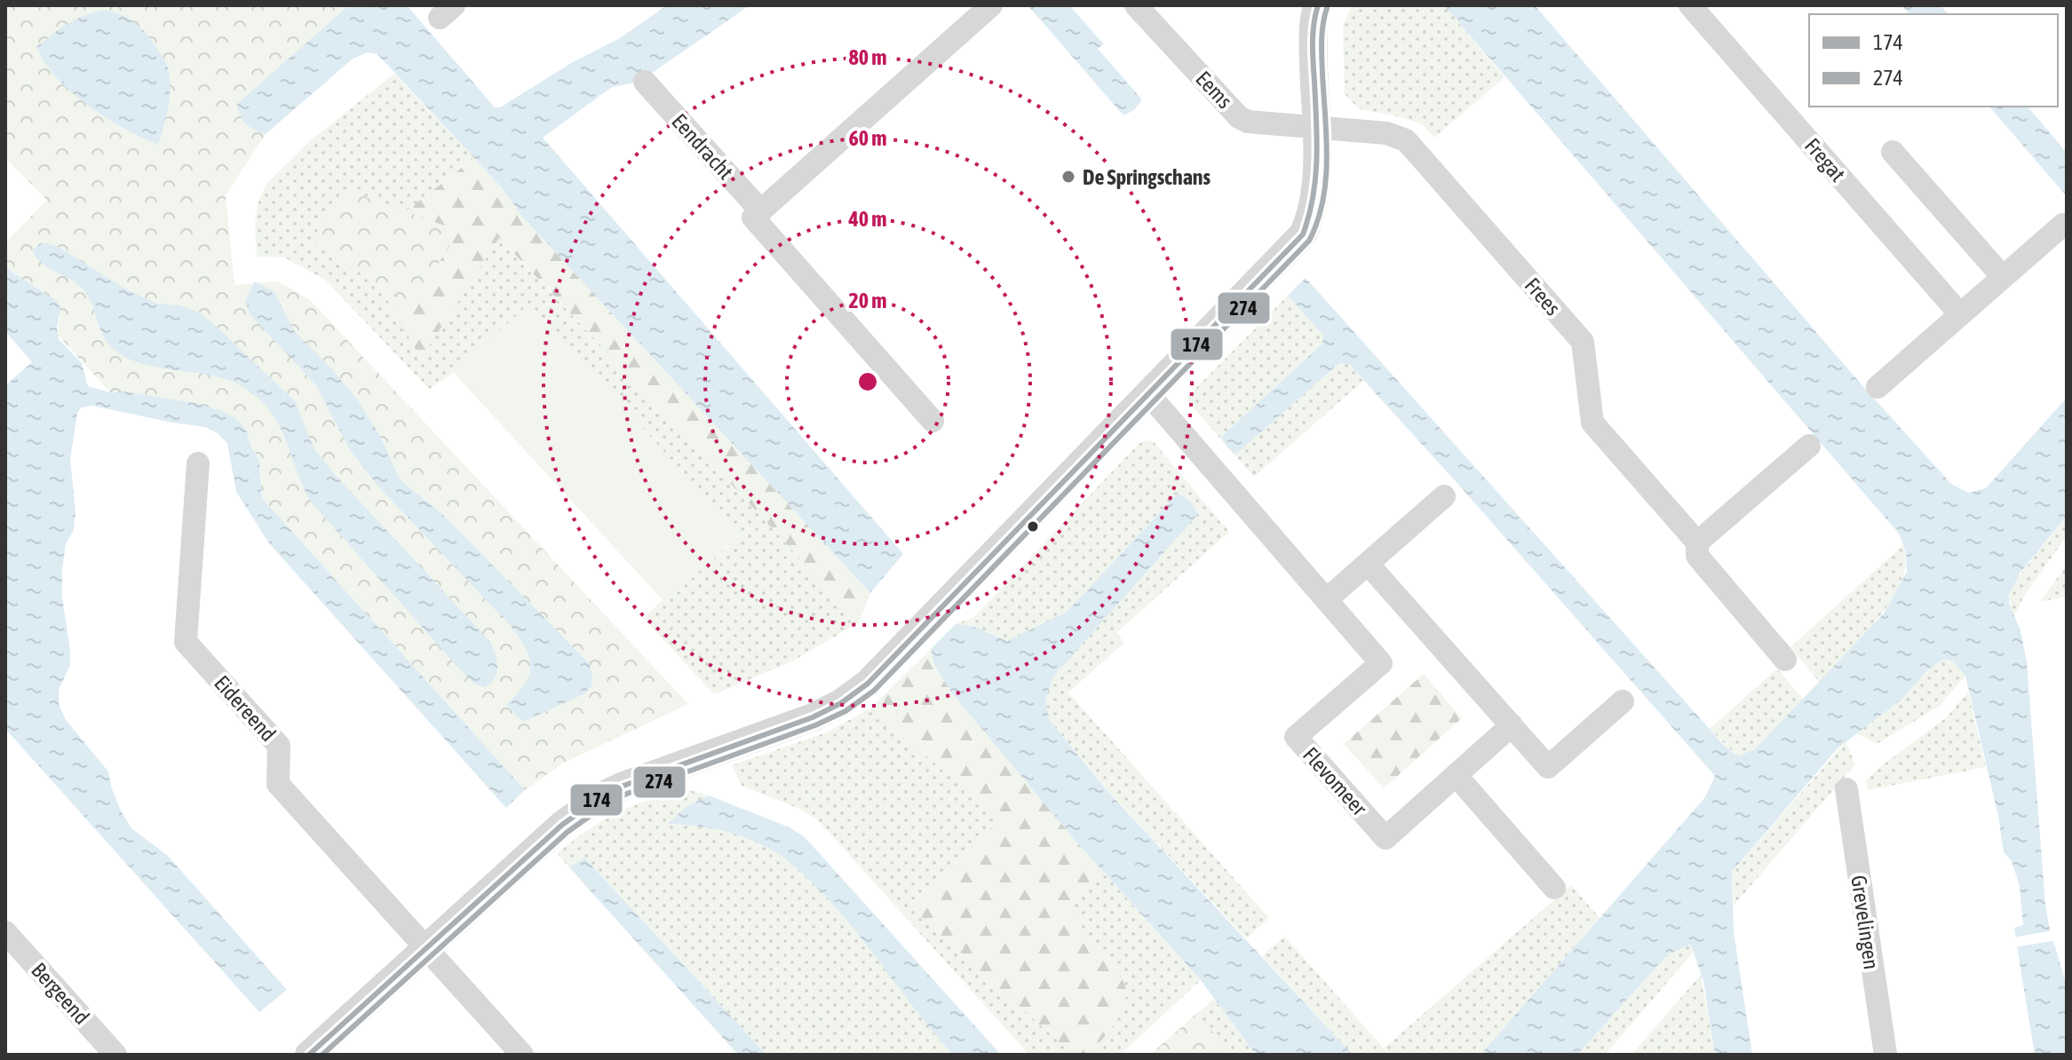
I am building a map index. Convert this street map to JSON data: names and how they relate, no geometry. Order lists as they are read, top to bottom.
{
  "streets": {
    "street": [
      "Eems",
      "Eendracht",
      "Fregat",
      "Frees",
      "Eidereend",
      "Flevomeer",
      "Grevelingen",
      "Bergeend"
    ]
  },
  "crossings": [
    ["Eems", "Frees"]
  ],
  "places": ["De Springschans"],
  "lines": ["transit line 174", "transit line 274"],
  "legend": ["174", "274"],
  "rings": [
    "80 m",
    "60 m",
    "40 m",
    "20 m"
  ]
}
